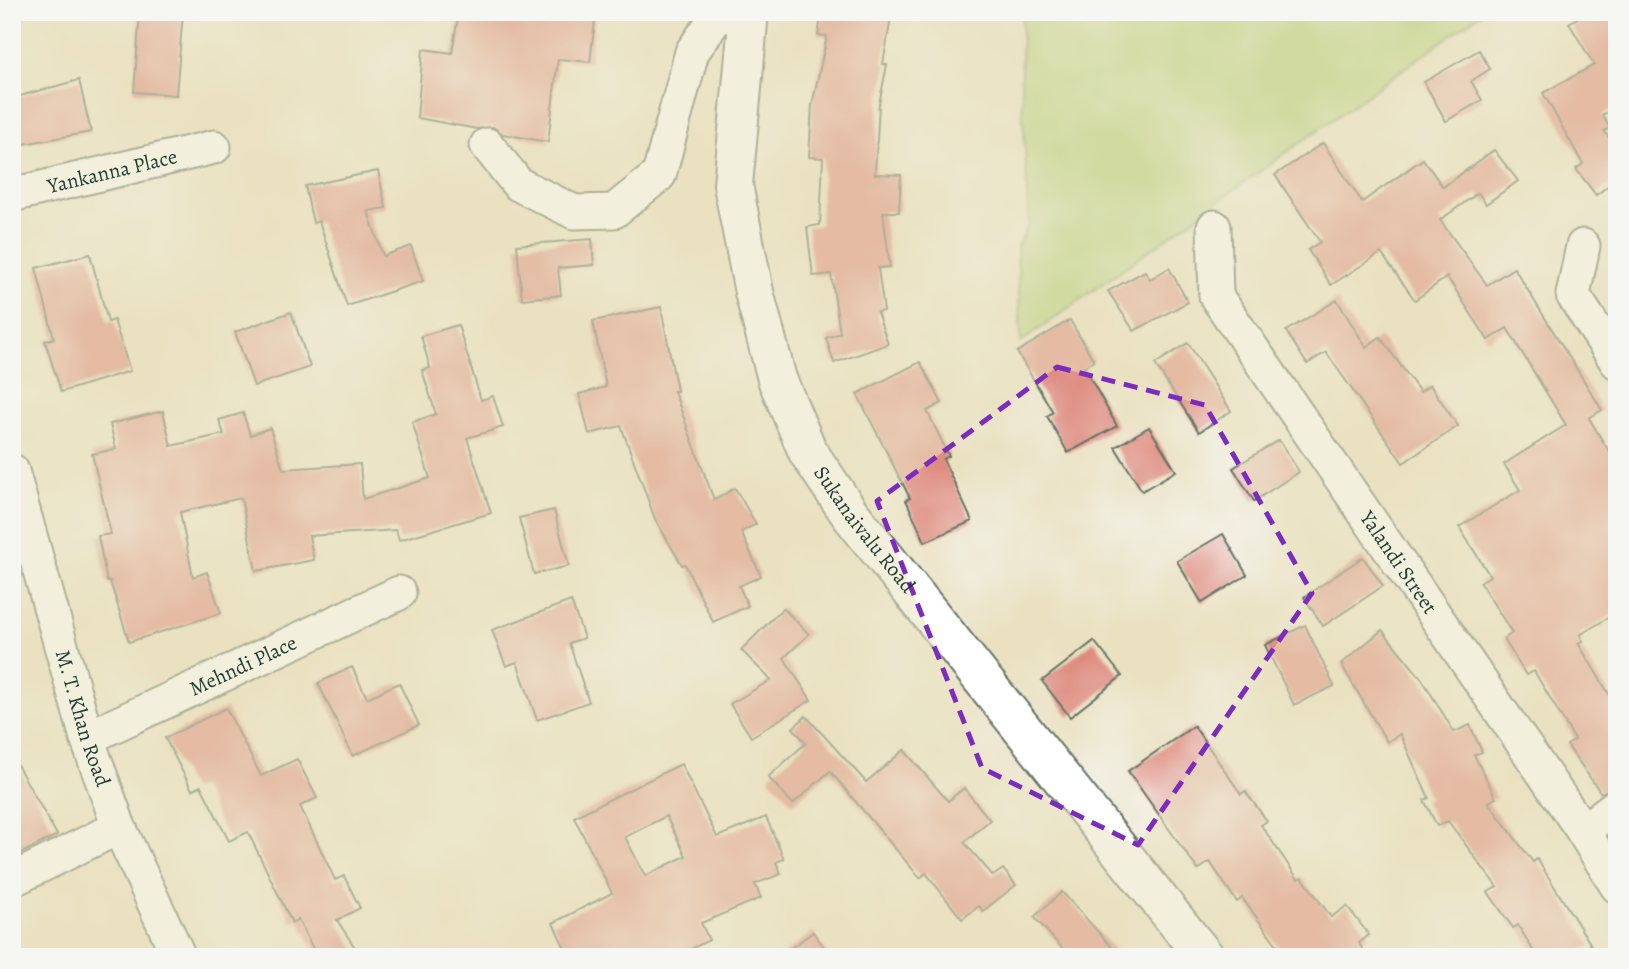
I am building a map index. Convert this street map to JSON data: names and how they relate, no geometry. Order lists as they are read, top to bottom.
{
  "streets": {
    "main road": ["Sukanaivalu Road"],
    "street": [
      "Yankanna Place",
      "Yalandi Street",
      "Mehndi Place",
      "M. T. Khan Road"
    ]
  },
  "crossings": [
    ["Mehndi Place", "M. T. Khan Road"]
  ]
}
